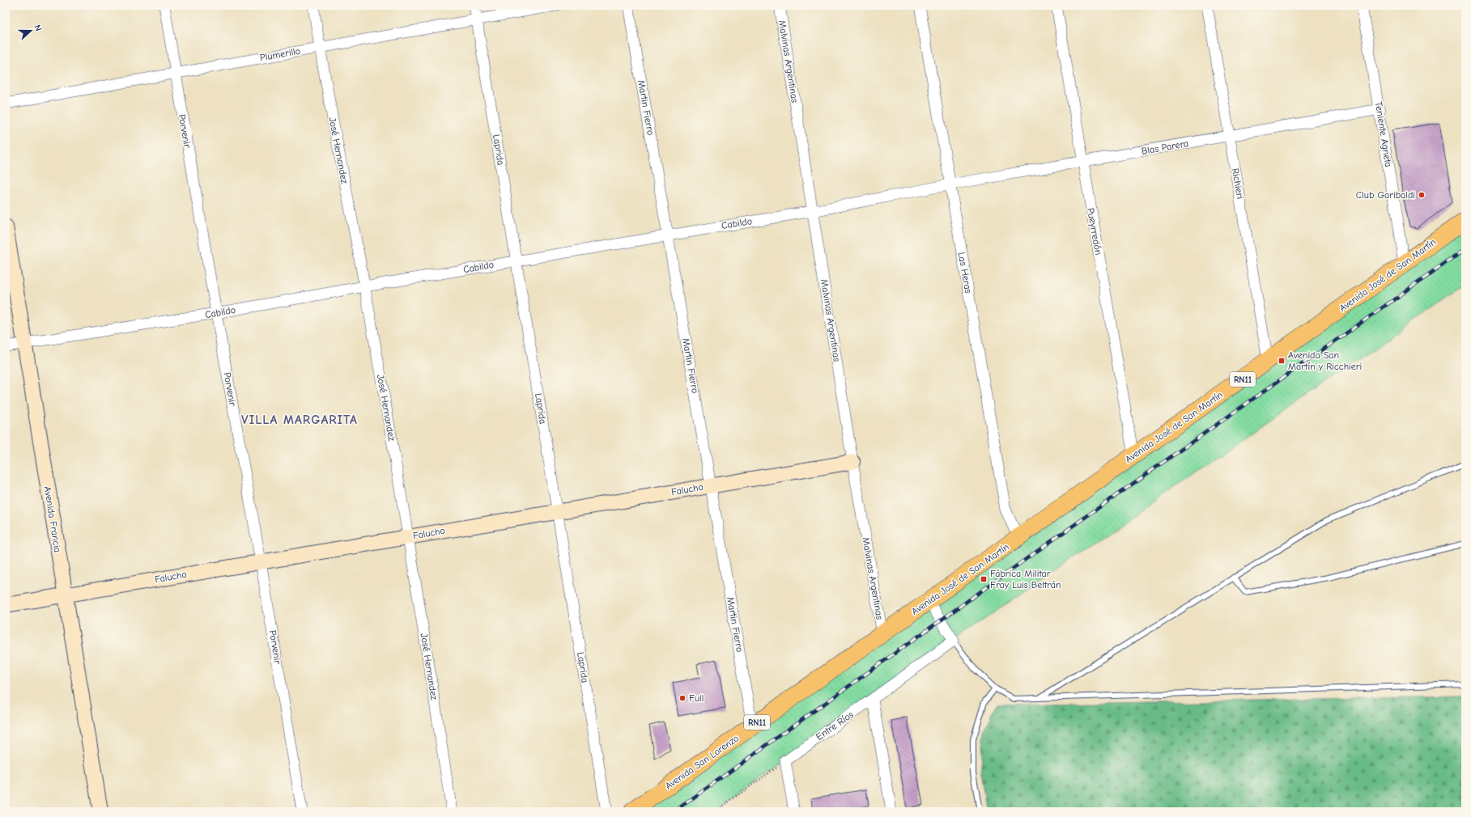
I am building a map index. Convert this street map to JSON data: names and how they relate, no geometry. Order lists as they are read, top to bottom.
{
  "streets": {
    "main road": ["Avenida José de San Martín", "RN11", "Avenida San Lorenzo"],
    "street": [
      "Plumerillo",
      "Malvinas Argentinas",
      "Martin Fierro",
      "Porvenir",
      "Teniente Agneta",
      "Blas Parera",
      "Laprida",
      "José Hernandez",
      "Richieri",
      "Cabildo",
      "Pueyrredón",
      "Las Heras",
      "Falucho",
      "Avenida Francia",
      "Entre Ríos"
    ]
  },
  "crossings": [
    ["Plumerillo", "Porvenir"],
    ["Plumerillo", "Laprida"],
    ["Plumerillo", "José Hernandez"],
    ["Malvinas Argentinas", "Cabildo"],
    ["Malvinas Argentinas", "Avenida José de San Martín"],
    ["Malvinas Argentinas", "Falucho"],
    ["Malvinas Argentinas", "Avenida San Lorenzo"],
    ["Martin Fierro", "Cabildo"],
    ["Martin Fierro", "Falucho"],
    ["Martin Fierro", "Avenida San Lorenzo"],
    ["Porvenir", "Cabildo"],
    ["Porvenir", "Falucho"],
    ["Teniente Agneta", "Blas Parera"],
    ["Teniente Agneta", "Avenida José de San Martín"],
    ["Blas Parera", "Richieri"],
    ["Blas Parera", "Cabildo"],
    ["Blas Parera", "Pueyrredón"],
    ["Blas Parera", "Las Heras"],
    ["Laprida", "Cabildo"],
    ["Laprida", "Falucho"],
    ["José Hernandez", "Cabildo"],
    ["José Hernandez", "Falucho"],
    ["Richieri", "Avenida José de San Martín"],
    ["Cabildo", "Las Heras"],
    ["Cabildo", "Avenida Francia"],
    ["Pueyrredón", "Avenida José de San Martín"],
    ["Las Heras", "Avenida José de San Martín"],
    ["Avenida José de San Martín", "Avenida San Lorenzo"],
    ["Falucho", "Avenida Francia"]
  ],
  "districts": ["VILLA MARGARITA"],
  "places": {
    "other": ["Club Garibaldi", "Full"],
    "transit": ["Avenida San Martín y Ricchieri", "Fábrica Militar Fray Luis Beltrán"]
  },
  "north": "right"
}
